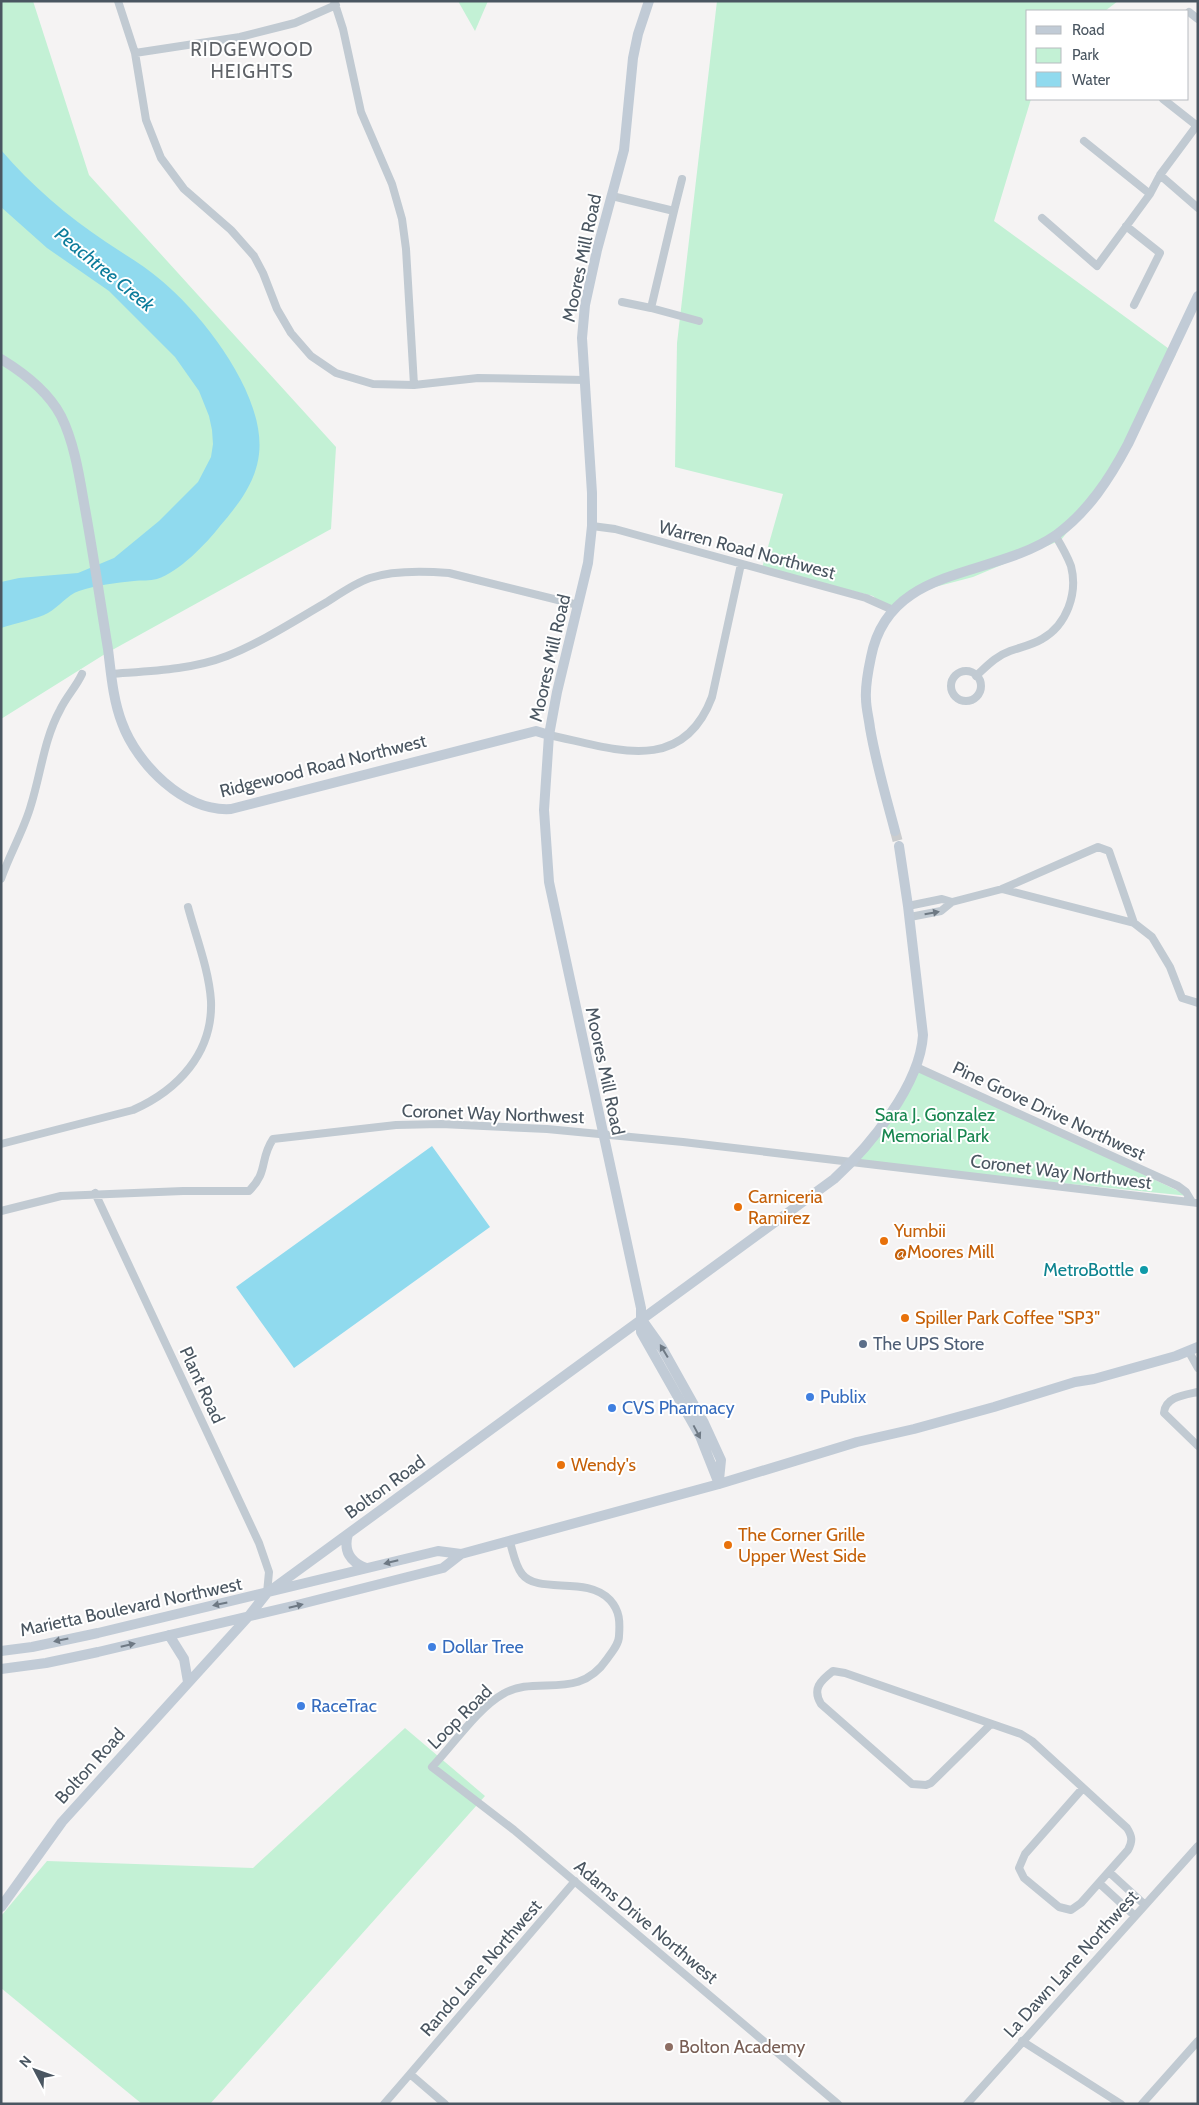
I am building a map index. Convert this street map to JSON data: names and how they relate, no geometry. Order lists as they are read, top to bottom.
{
  "streets": {
    "street": [
      "Moores Mill Road",
      "Warren Road Northwest",
      "Ridgewood Road Northwest",
      "Pine Grove Drive Northwest",
      "Coronet Way Northwest",
      "Plant Road",
      "Bolton Road",
      "Marietta Boulevard Northwest",
      "Loop Road",
      "Adams Drive Northwest",
      "La Dawn Lane Northwest",
      "Rando Lane Northwest"
    ]
  },
  "crossings": [
    ["Moores Mill Road", "Warren Road Northwest"],
    ["Moores Mill Road", "Ridgewood Road Northwest"],
    ["Moores Mill Road", "Coronet Way Northwest"],
    ["Moores Mill Road", "Bolton Road"],
    ["Warren Road Northwest", "Ridgewood Road Northwest"],
    ["Pine Grove Drive Northwest", "Coronet Way Northwest"],
    ["Pine Grove Drive Northwest", "Bolton Road"],
    ["Coronet Way Northwest", "Plant Road"],
    ["Coronet Way Northwest", "Bolton Road"],
    ["Plant Road", "Bolton Road"],
    ["Plant Road", "Marietta Boulevard Northwest"],
    ["Bolton Road", "Marietta Boulevard Northwest"],
    ["Loop Road", "Adams Drive Northwest"],
    ["Adams Drive Northwest", "Rando Lane Northwest"]
  ],
  "districts": ["RIDGEWOOD HEIGHTS"],
  "water": ["Peachtree Creek"],
  "parks": ["Sara J. Gonzalez Memorial Park"],
  "places": [
    "Carniceria Ramirez",
    "Yumbii @Moores Mill",
    "MetroBottle",
    "Spiller Park Coffee \"SP3\"",
    "The UPS Store",
    "Publix",
    "CVS Pharmacy",
    "Wendy's",
    "The Corner Grille Upper West Side",
    "Dollar Tree",
    "RaceTrac",
    "Bolton Academy"
  ],
  "legend": ["Road", "Park", "Water"],
  "north": "top left"
}
